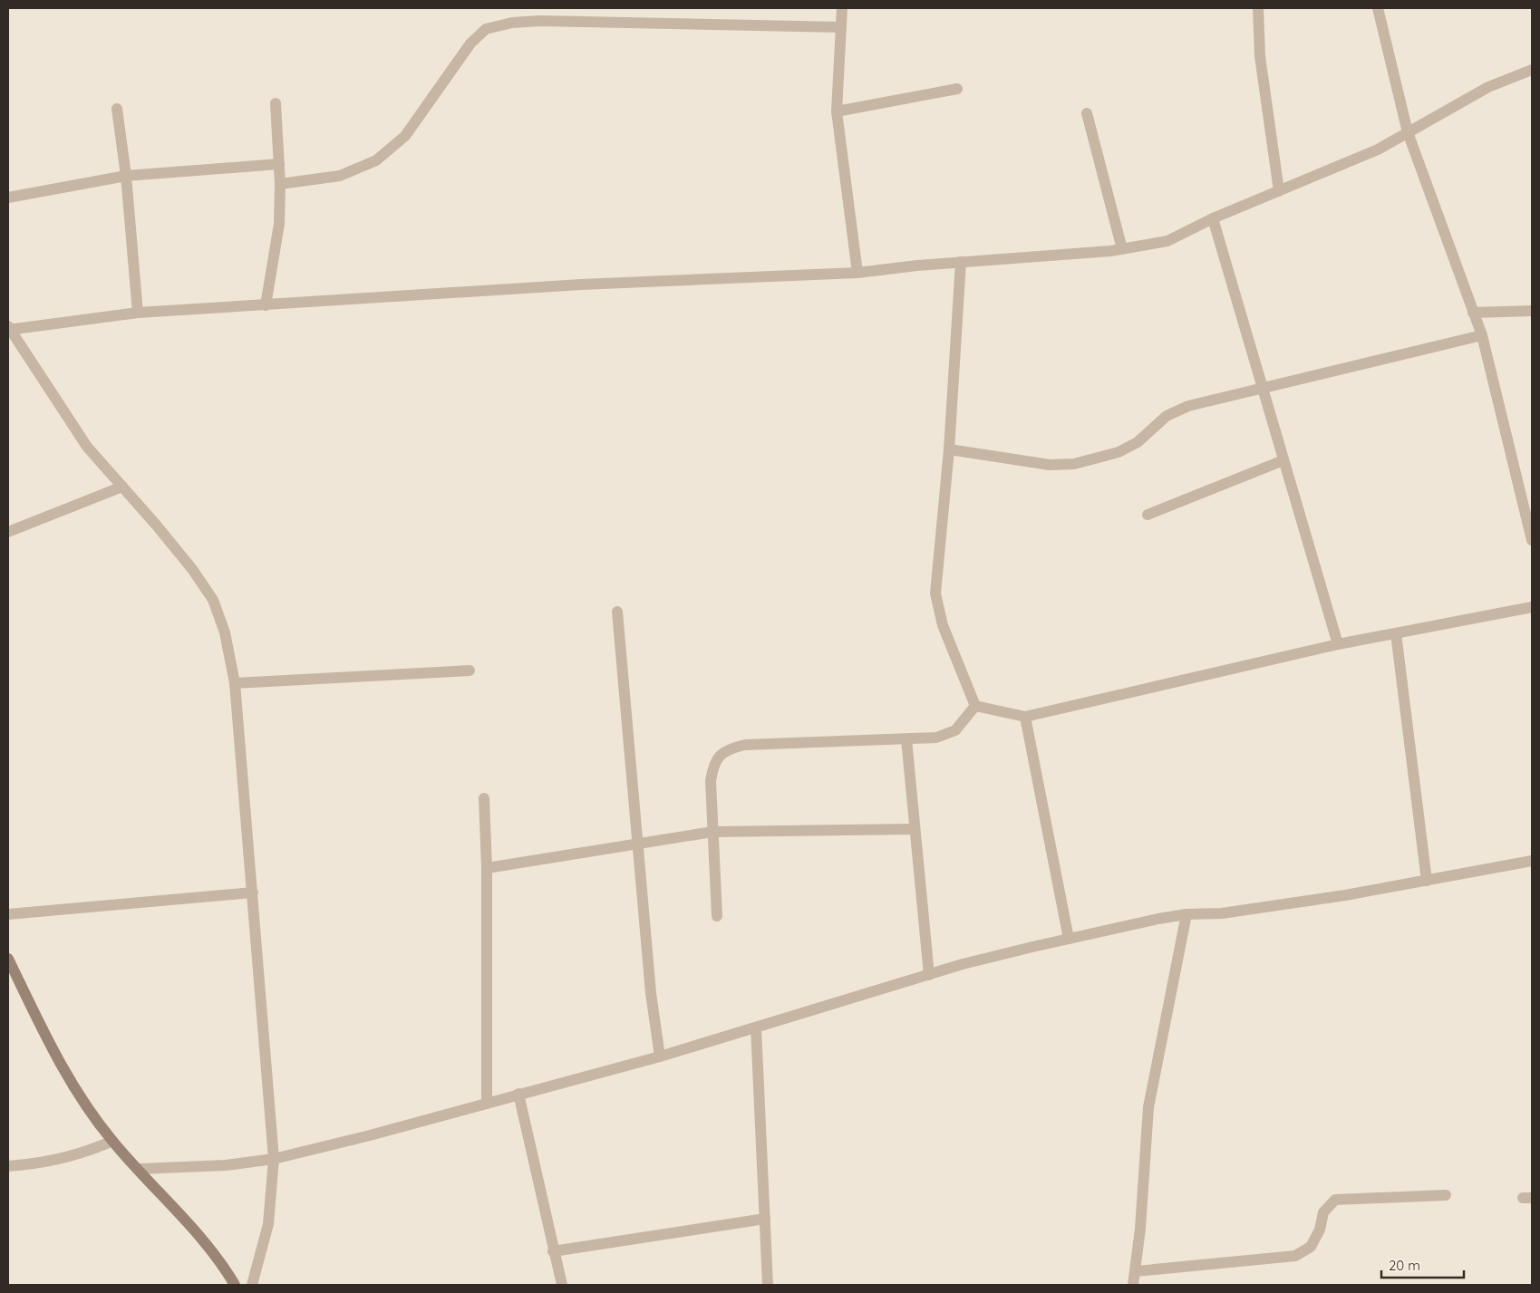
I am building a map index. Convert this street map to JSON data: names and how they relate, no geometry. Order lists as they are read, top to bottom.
{
  "scale_bar": "20 m"
}
